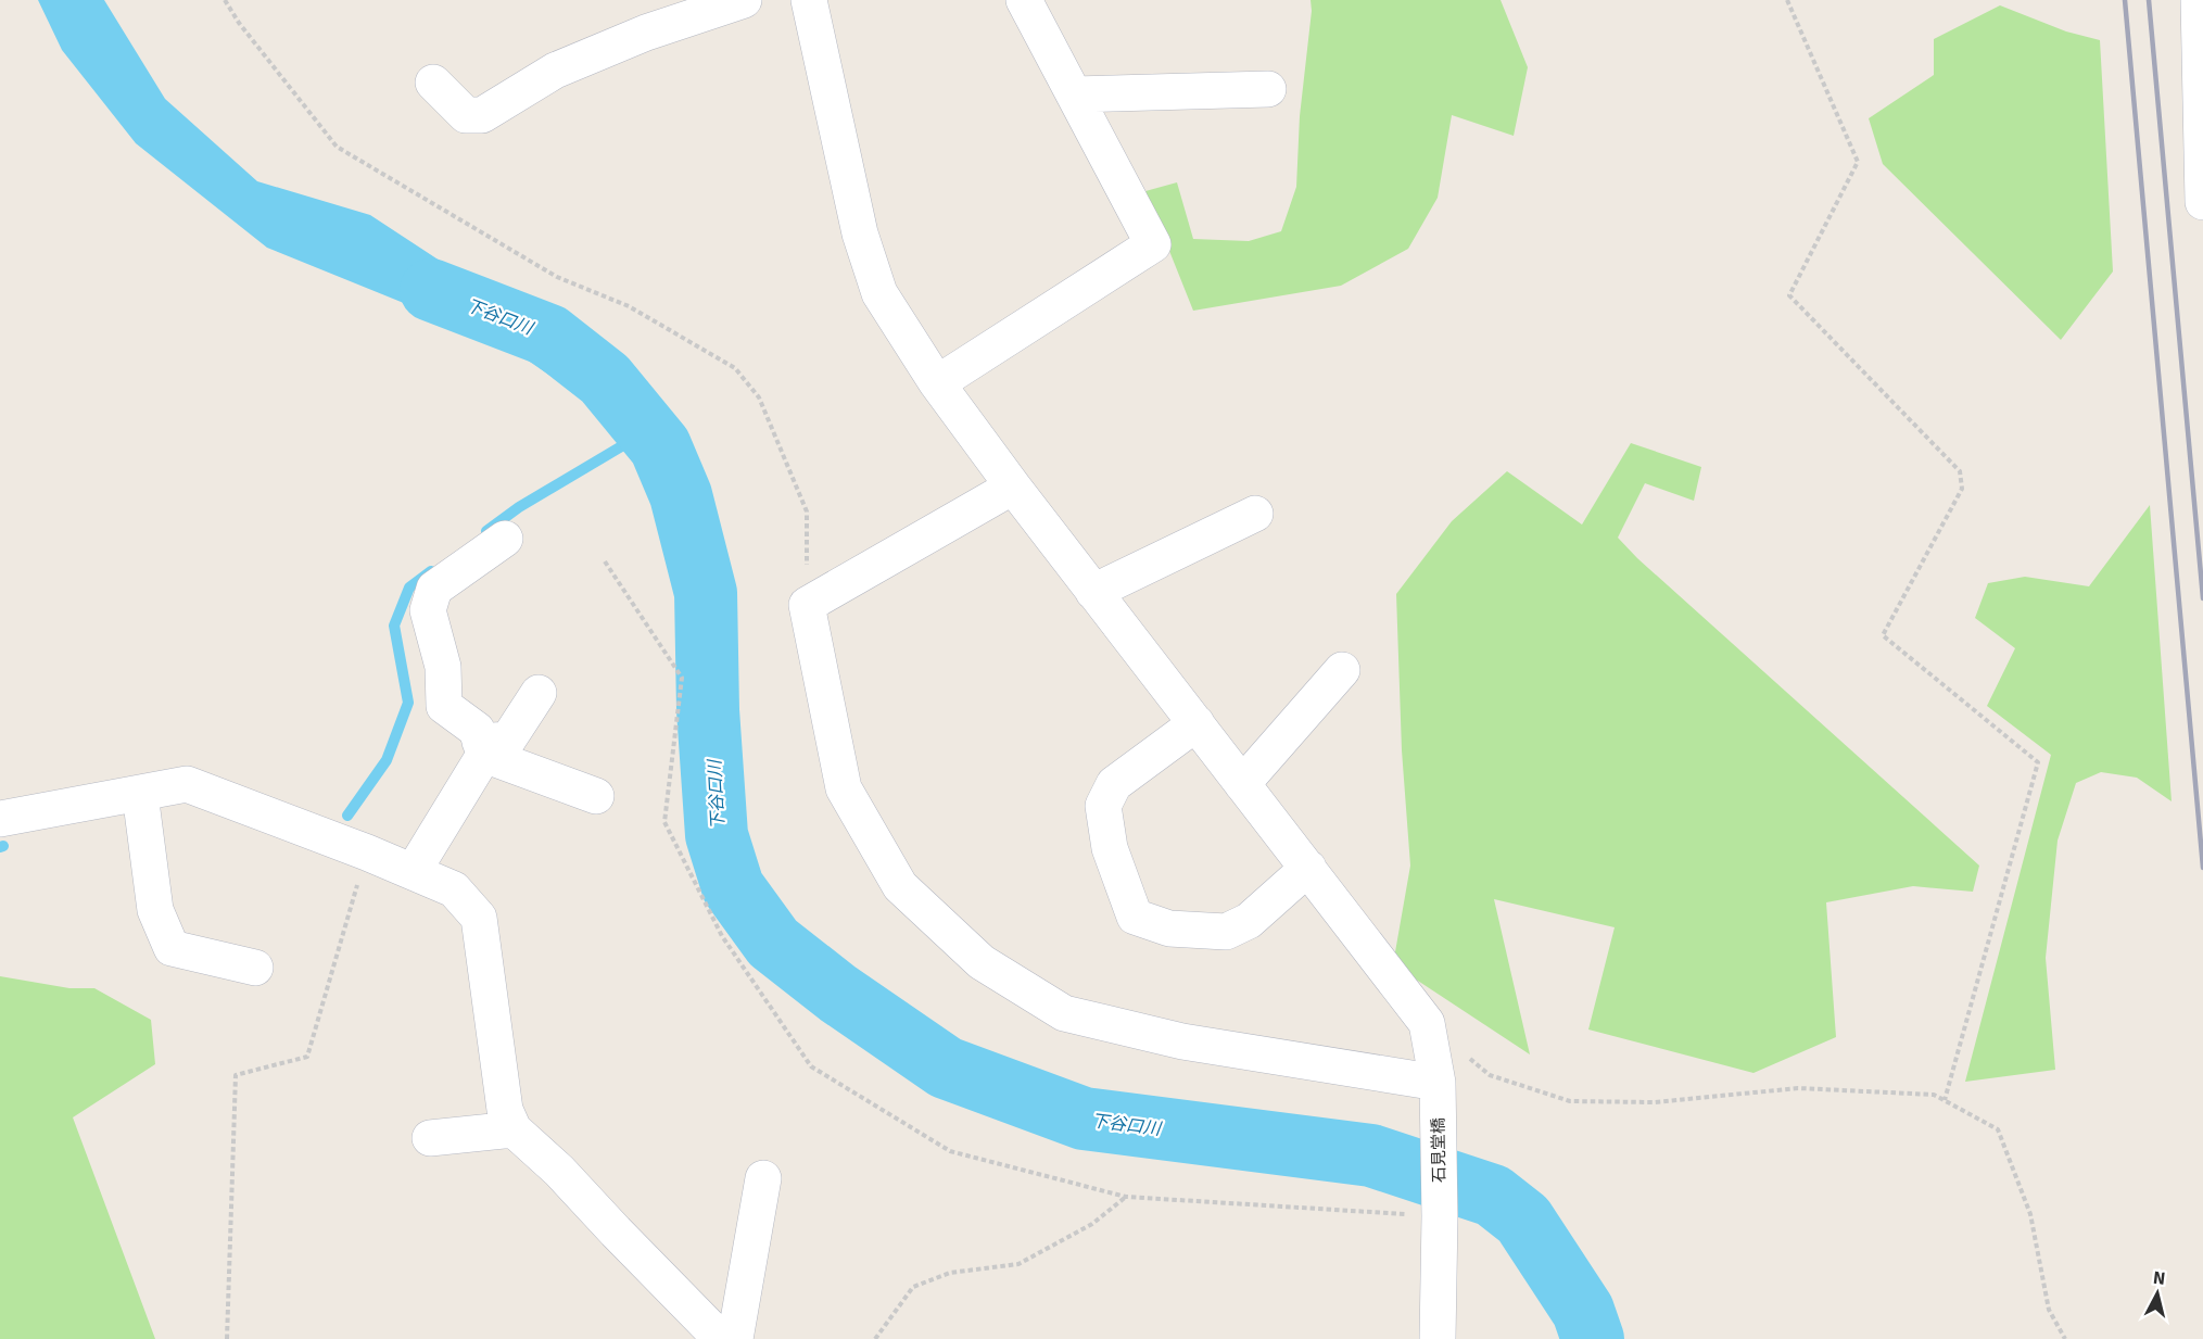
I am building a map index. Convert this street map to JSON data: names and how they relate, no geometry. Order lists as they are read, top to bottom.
{
  "streets": {
    "street": ["石見堂橋"]
  },
  "water": ["下谷口川"],
  "north": "top"
}
